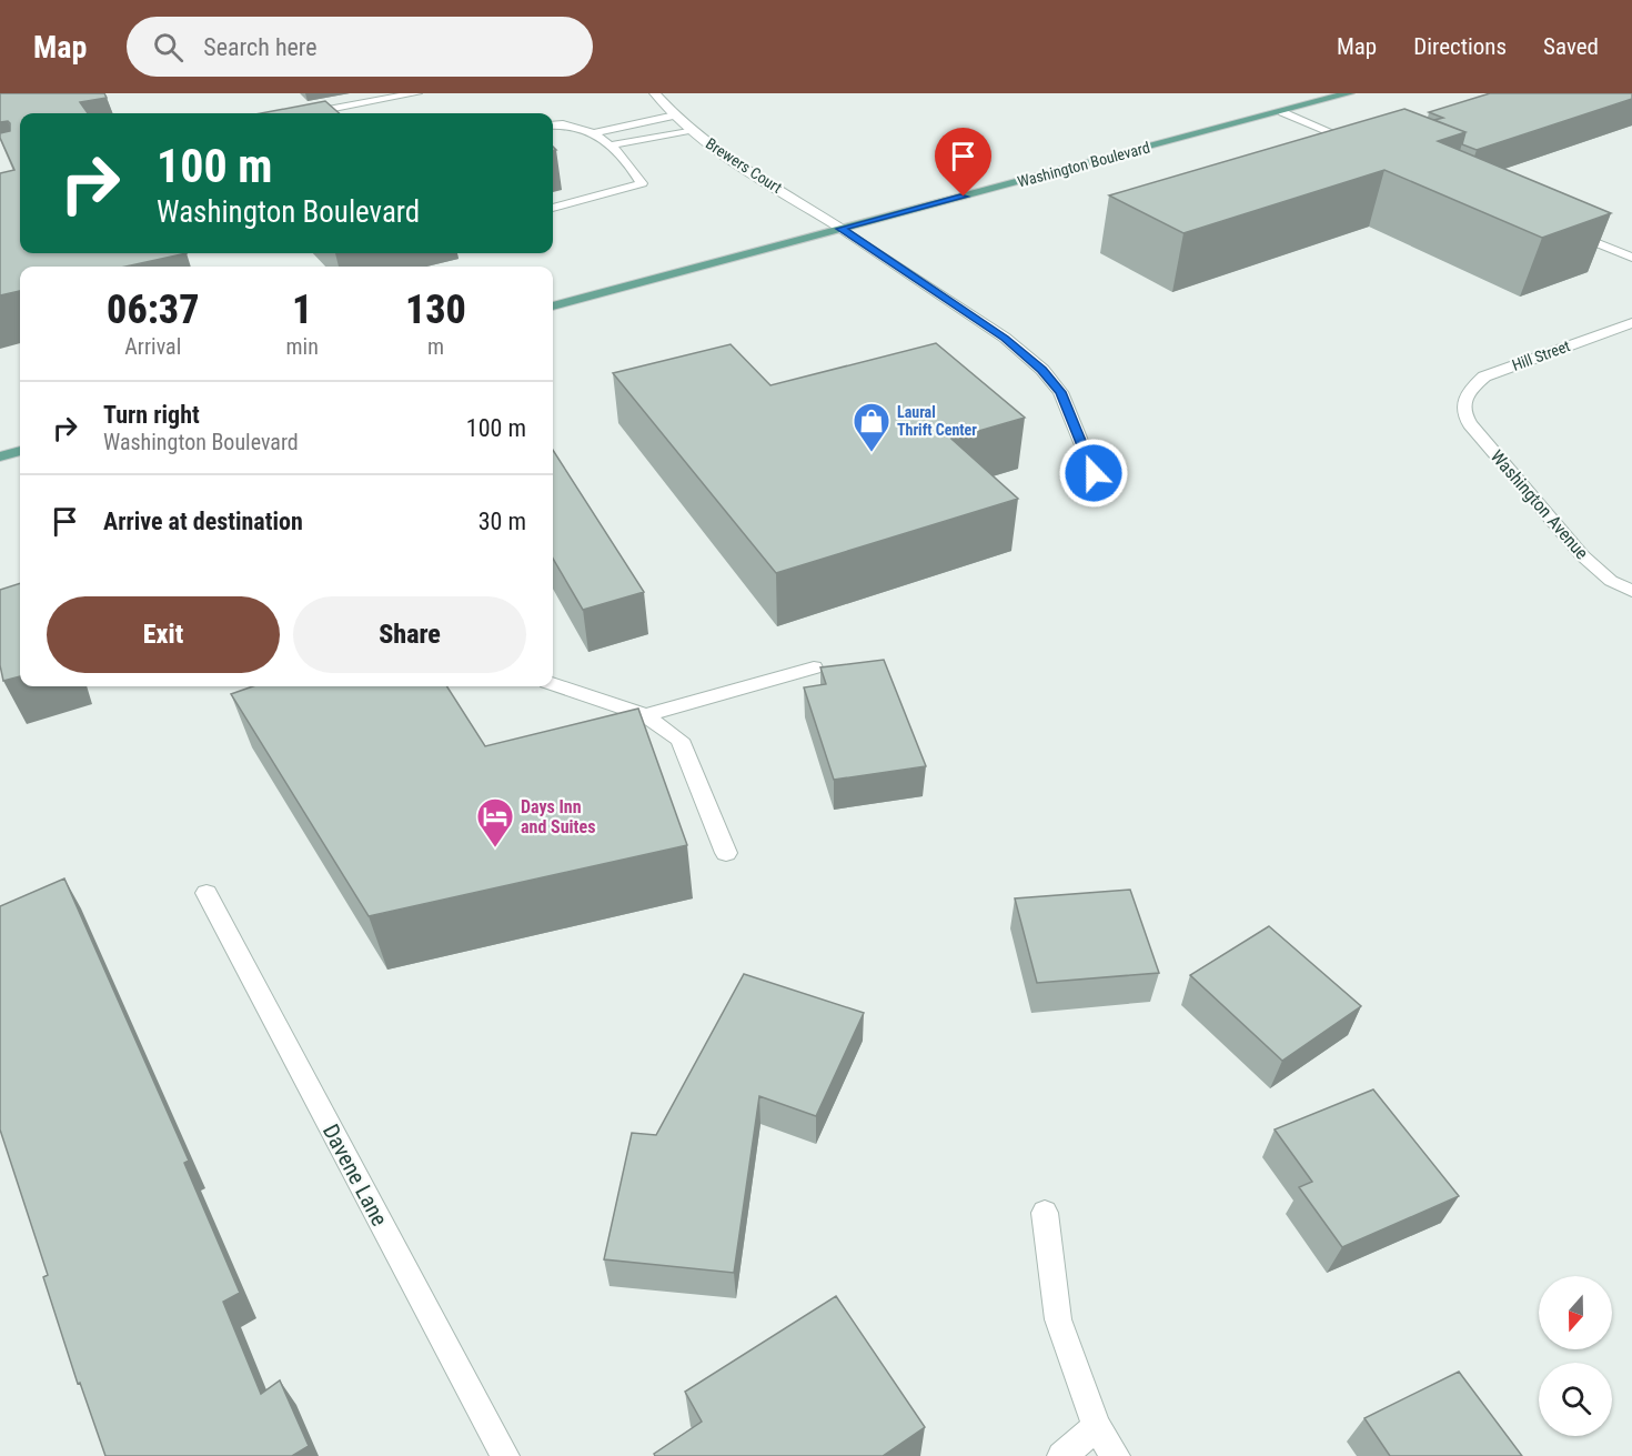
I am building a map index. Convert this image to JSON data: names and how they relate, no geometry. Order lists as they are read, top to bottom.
{
  "streets": {
    "main road": ["Washington Boulevard"],
    "street": [
      "Brewers Court",
      "Hill Street",
      "Washington Avenue",
      "Davene Lane"
    ]
  },
  "crossings": [
    ["Washington Boulevard", "Brewers Court"],
    ["Hill Street", "Washington Avenue"]
  ],
  "places": {
    "shop": ["Laural Thrift Center"],
    "hotel": ["Days Inn and Suites"]
  },
  "north": "bottom",
  "page": {
    "header": "Map",
    "search": "Search here",
    "nav": ["Map", "Directions", "Saved"],
    "turn": ["100 m", "Washington Boulevard"],
    "eta": [
      "06:37",
      "Arrival",
      "1",
      "min",
      "130",
      "m"
    ],
    "list": [
      {
        "name": "Turn right",
        "note": "Washington Boulevard",
        "value": "100 m"
      },
      {
        "name": "Arrive at destination",
        "value": "30 m"
      }
    ],
    "buttons": ["Exit", "Share"]
  }
}
